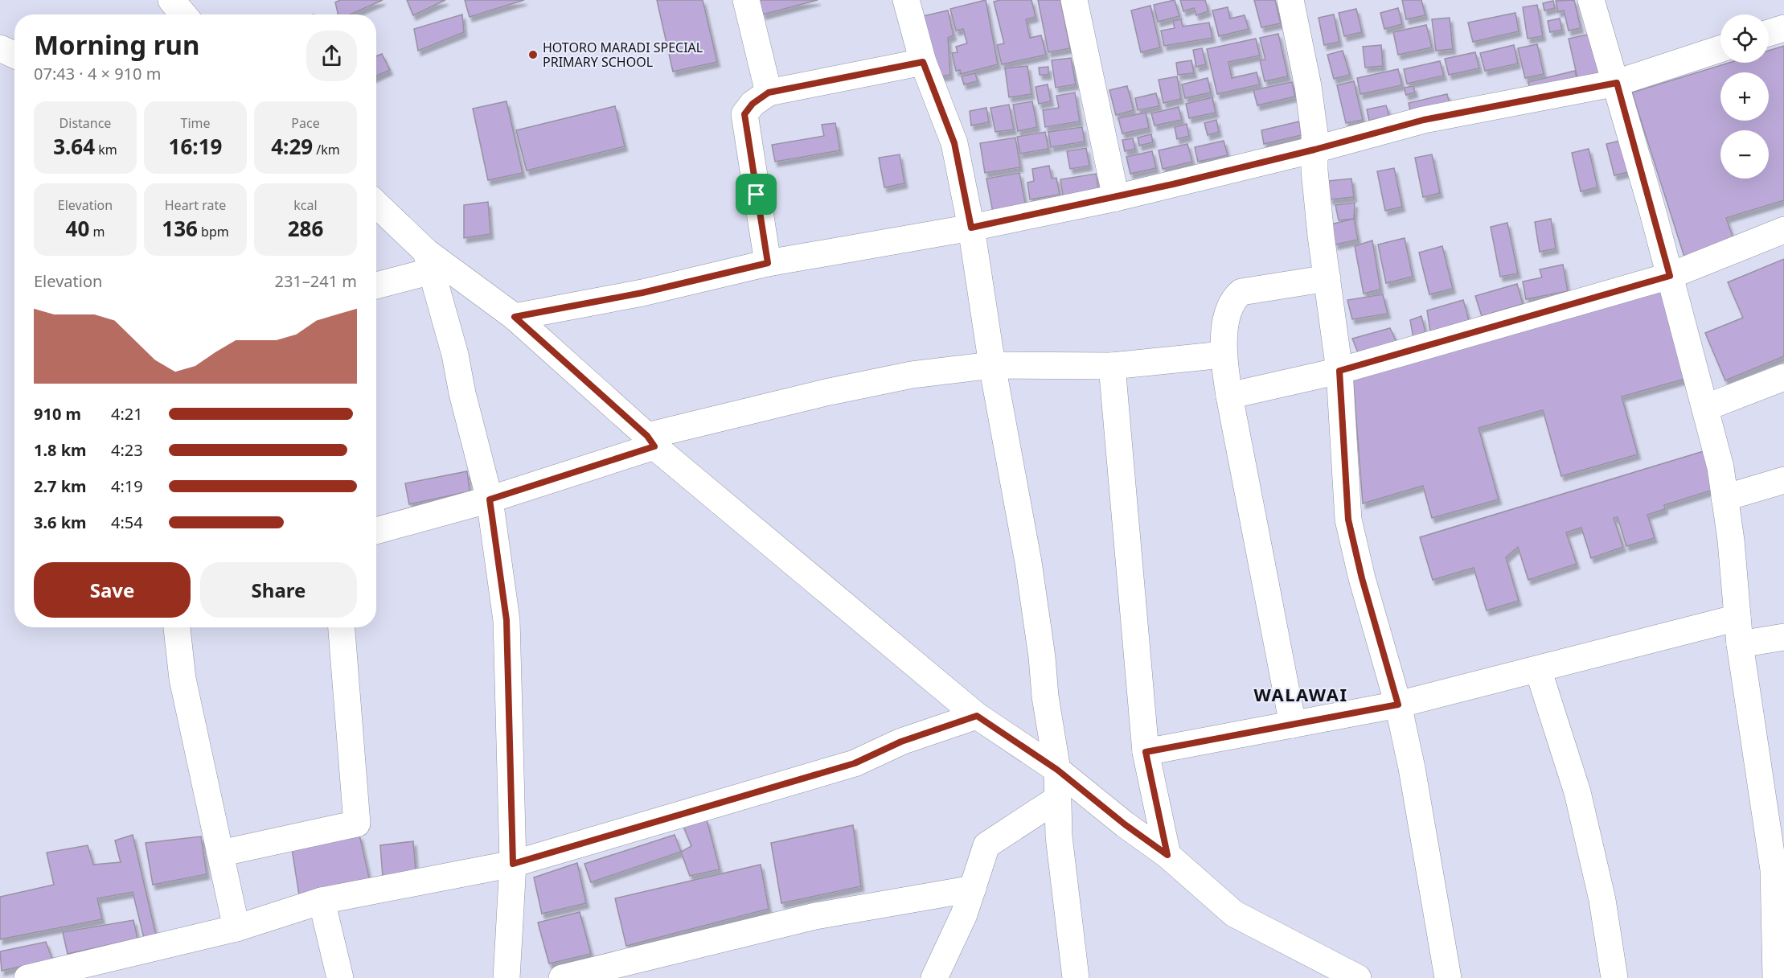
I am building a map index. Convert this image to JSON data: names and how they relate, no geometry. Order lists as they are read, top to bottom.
{
  "districts": ["WALAWAI"],
  "places": ["HOTORO MARADI SPECIAL PRIMARY SCHOOL"],
  "page": {
    "map_buttons": ["+", "−"],
    "heading": ["Morning run", "07:43 · 4 × 910 m"],
    "stats": [
      ["Distance", "3.64 km"],
      ["Time", "16:19"],
      ["Pace", "4:29 /km"],
      ["Elevation", "40 m"],
      ["Heart rate", "136 bpm"],
      ["kcal", "286"]
    ],
    "chart": ["Elevation", "231–241 m"],
    "list": [
      {
        "name": "910 m",
        "note": "4:21"
      },
      {
        "name": "1.8 km",
        "note": "4:23"
      },
      {
        "name": "2.7 km",
        "note": "4:19"
      },
      {
        "name": "3.6 km",
        "note": "4:54"
      }
    ],
    "buttons": ["Save", "Share"]
  }
}
